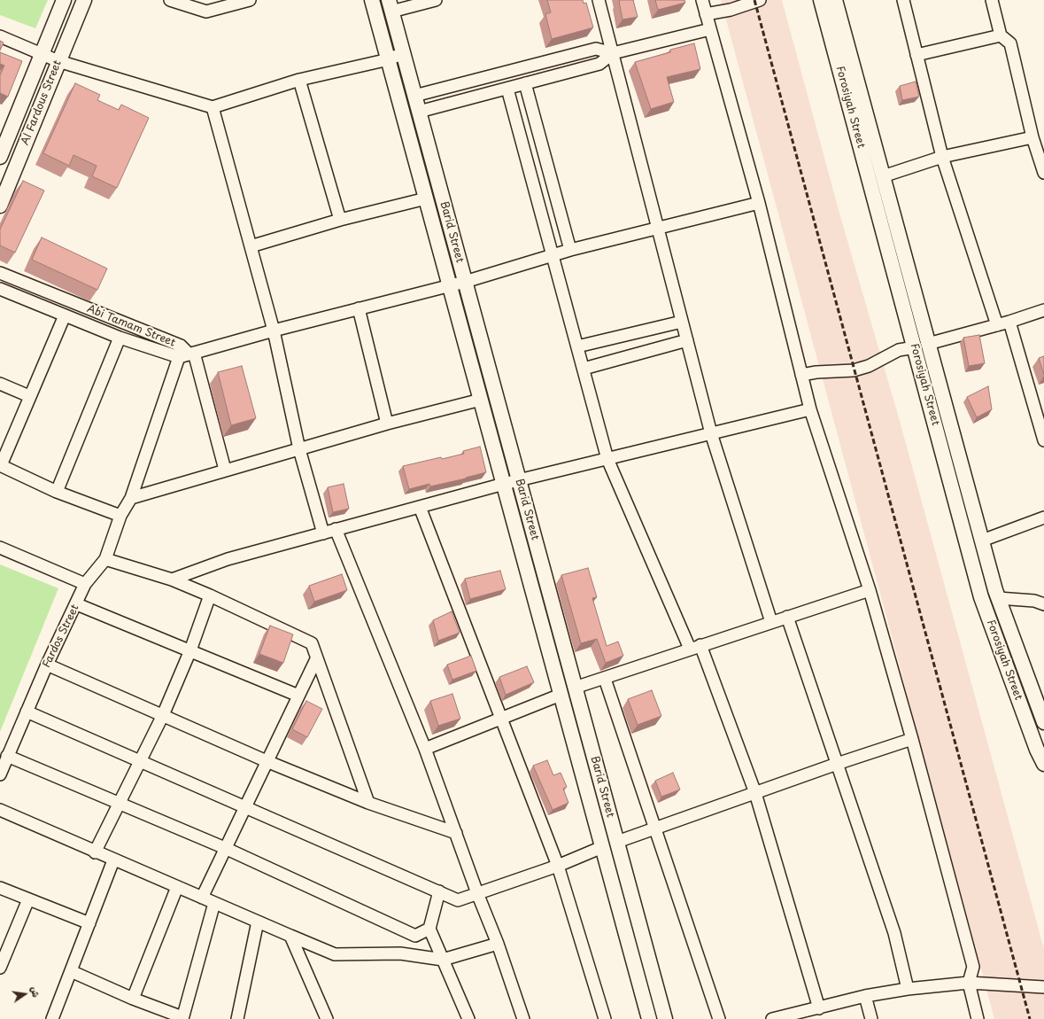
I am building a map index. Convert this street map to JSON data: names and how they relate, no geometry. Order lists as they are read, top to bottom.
{
  "streets": {
    "main road": ["Al Fardous Street", "Forosiyah Street", "Barid Street"],
    "street": ["Abi Tamam Street", "Fardos Street"]
  },
  "north": "right"
}
